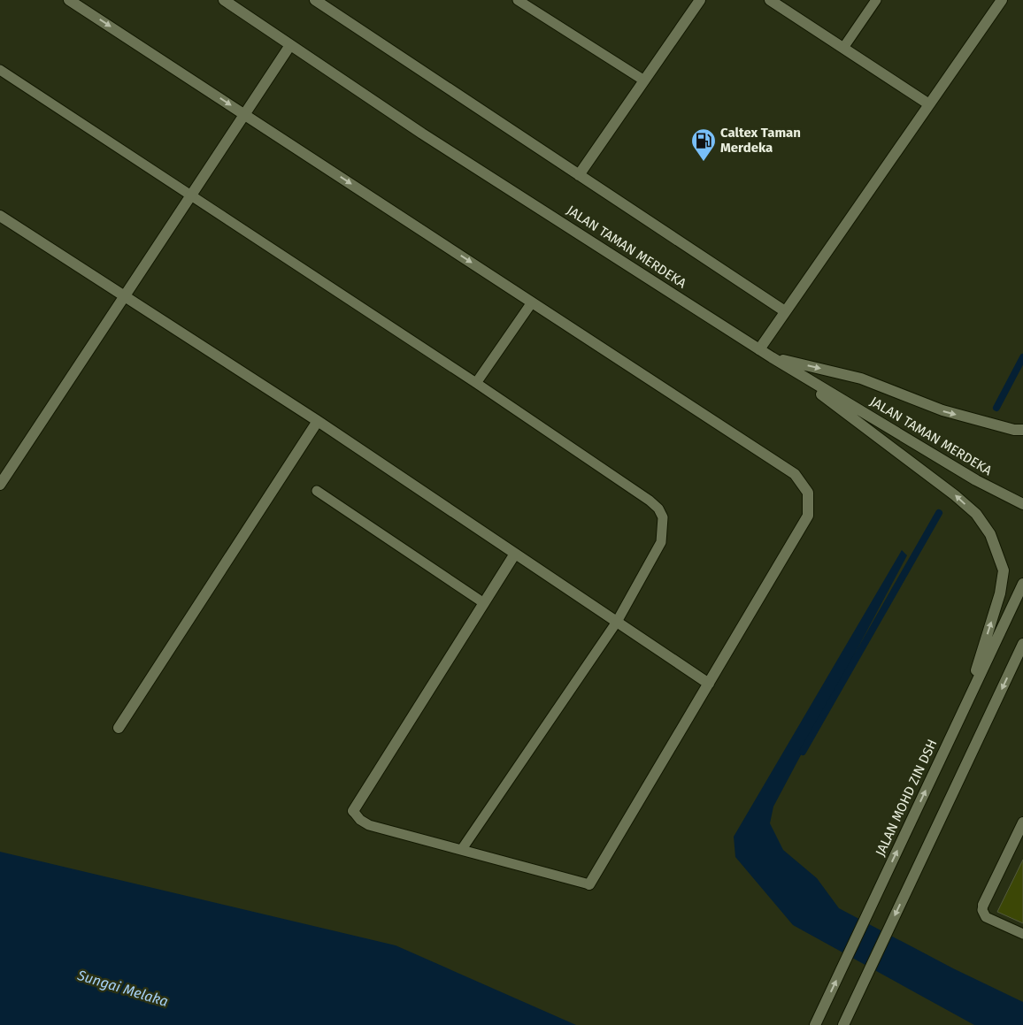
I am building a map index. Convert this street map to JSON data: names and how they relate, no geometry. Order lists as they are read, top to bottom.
{
  "streets": {
    "street": ["JALAN TAMAN MERDEKA", "JALAN MOHD ZIN DSH"]
  },
  "water": ["Sungai Melaka"],
  "places": {
    "fuel station": ["Caltex Taman Merdeka"]
  }
}
